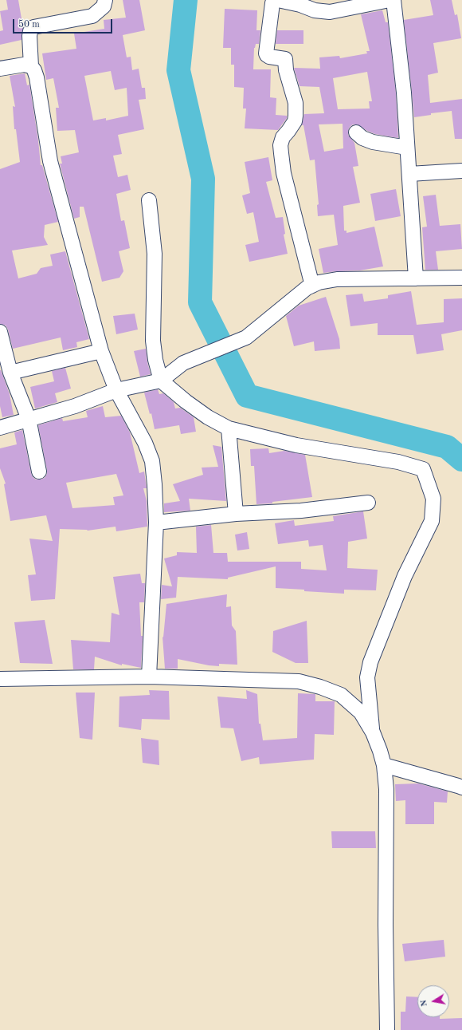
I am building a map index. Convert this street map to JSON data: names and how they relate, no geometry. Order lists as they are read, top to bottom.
{
  "scale_bar": "50 m",
  "north": "left"
}
